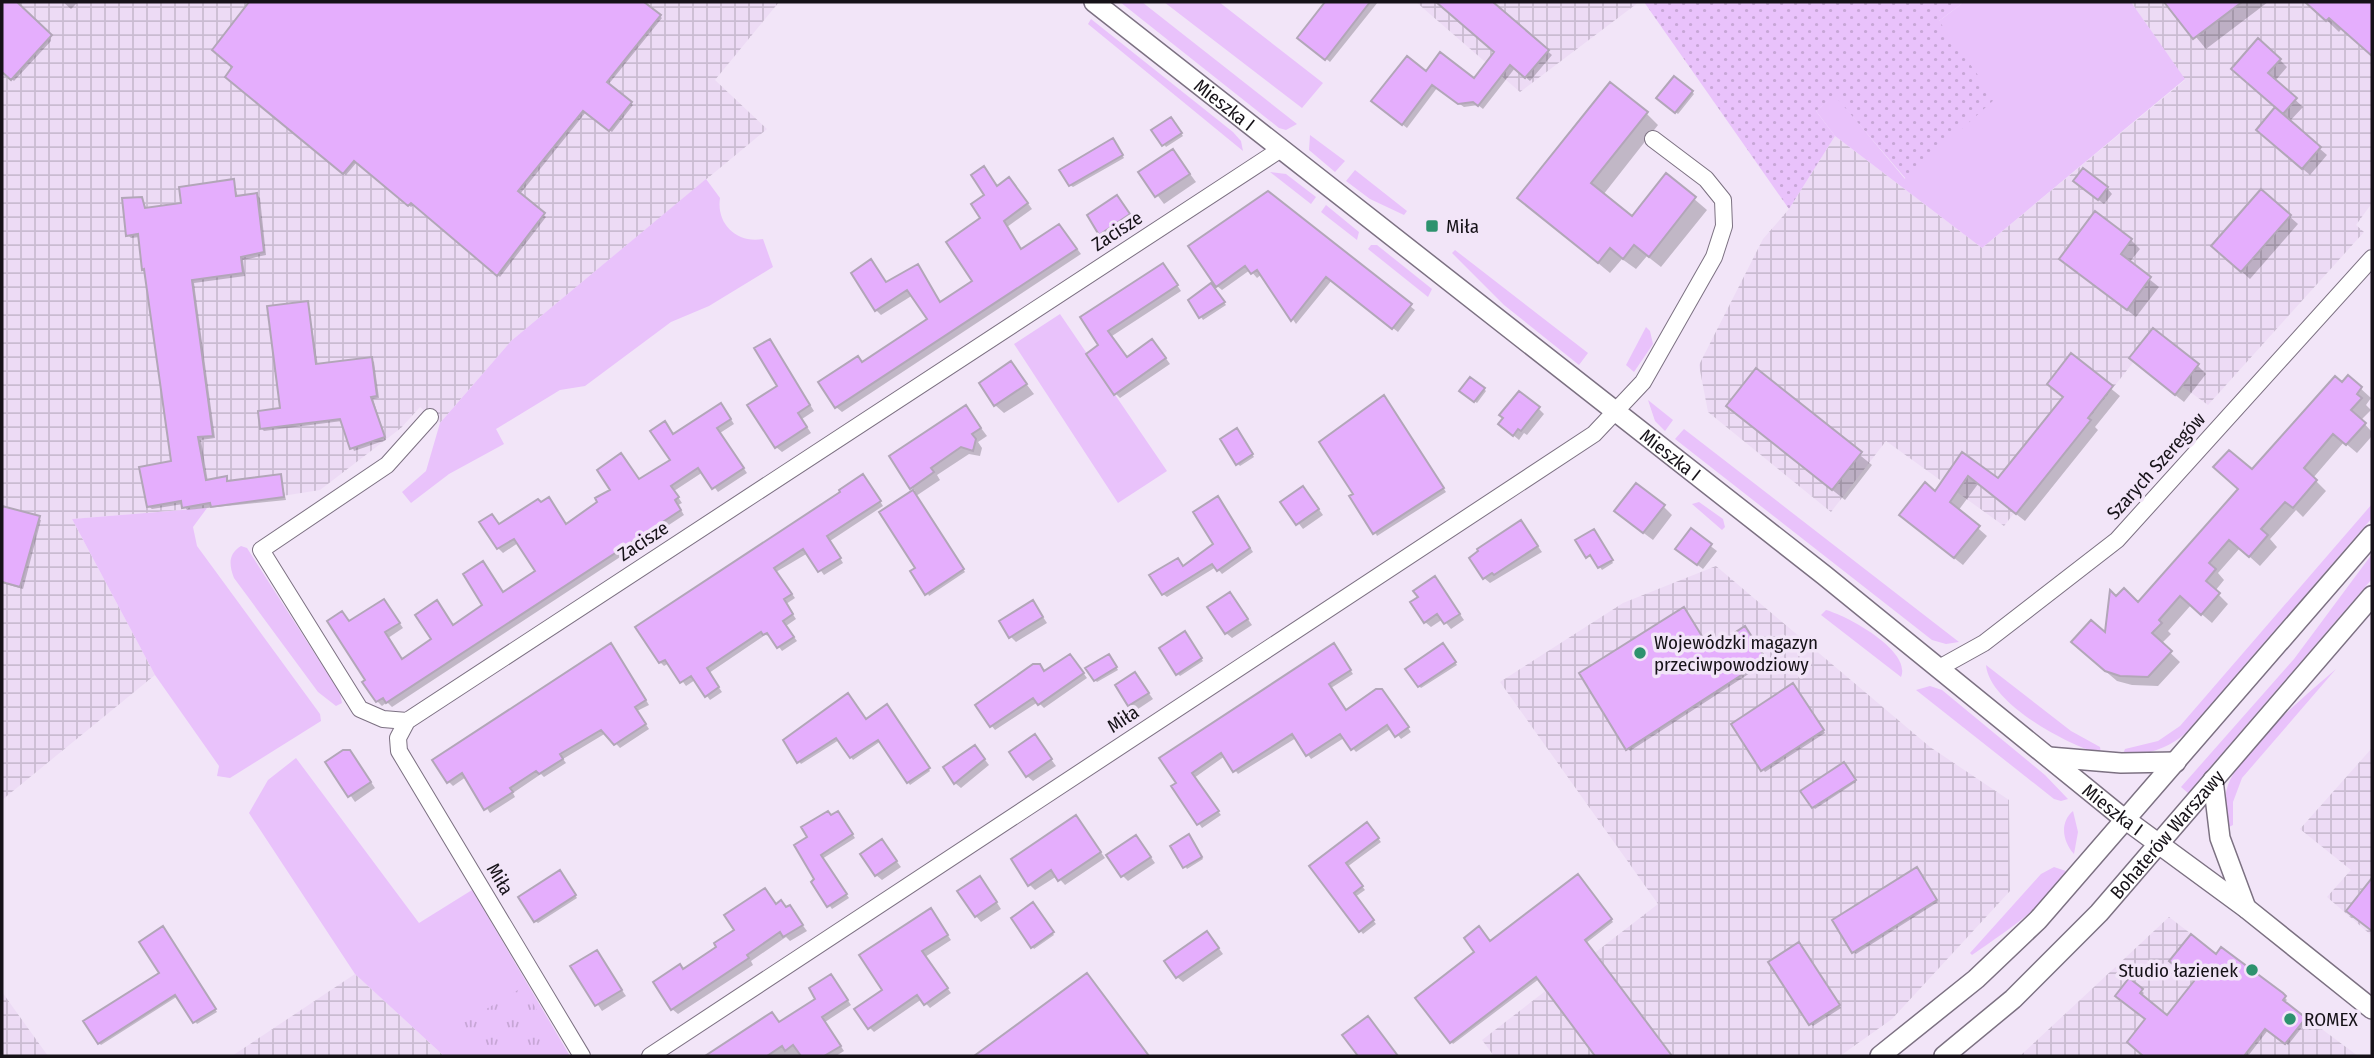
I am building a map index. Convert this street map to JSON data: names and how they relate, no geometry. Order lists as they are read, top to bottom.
{
  "streets": {
    "street": [
      "Mieszka I",
      "Zacisze",
      "Szarych Szeregów",
      "Miła",
      "Bohaterów Warszawy"
    ]
  },
  "crossings": [
    ["Mieszka I", "Zacisze"],
    ["Mieszka I", "Szarych Szeregów"],
    ["Mieszka I", "Miła"],
    ["Mieszka I", "Bohaterów Warszawy"],
    ["Zacisze", "Miła"]
  ],
  "places": {
    "transit": ["Miła"],
    "other": ["Wojewódzki magazyn przeciwpowodziowy", "Studio łazienek", "ROMEX"]
  }
}
